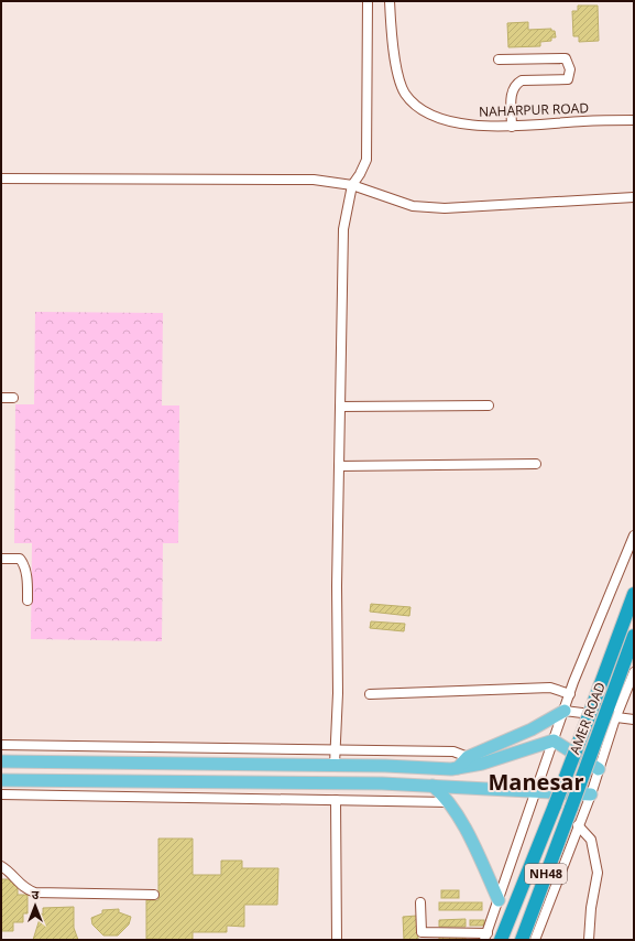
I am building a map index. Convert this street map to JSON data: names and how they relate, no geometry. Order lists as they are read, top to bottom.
{
  "streets": {
    "highway": ["AMER ROAD", "NH48"],
    "street": ["NAHARPUR ROAD"]
  },
  "districts": ["Manesar"],
  "north": "top"
}
